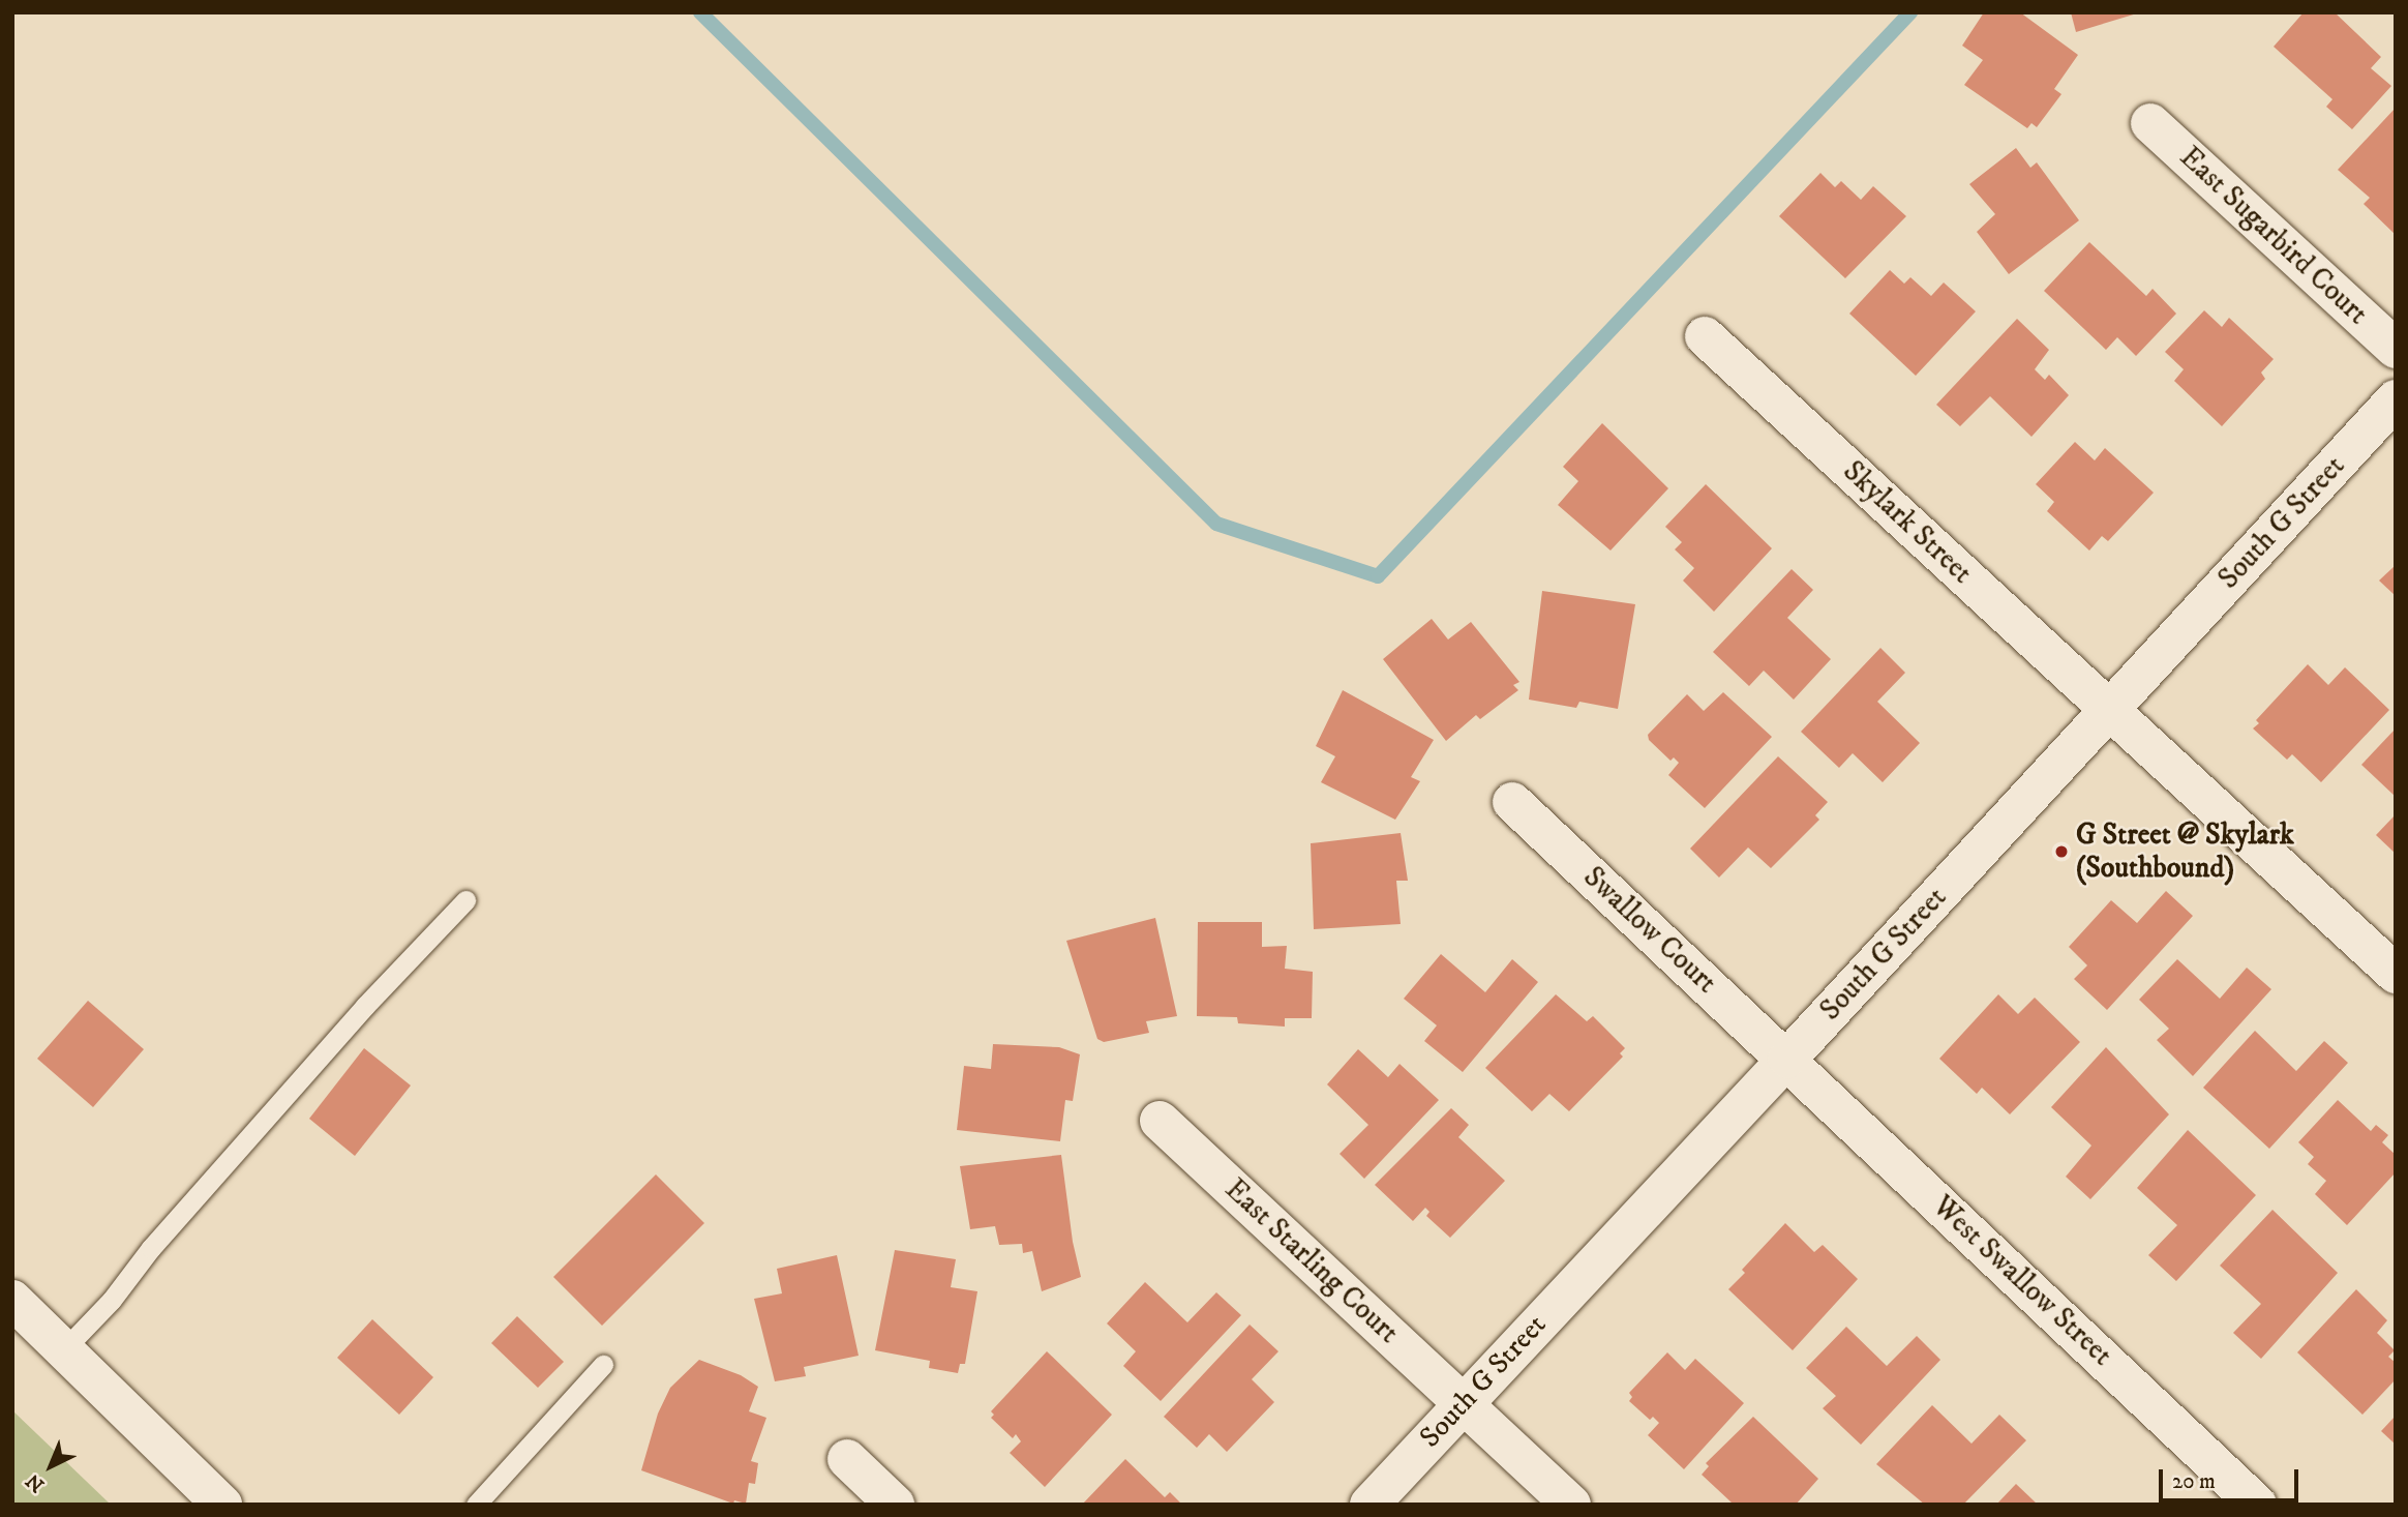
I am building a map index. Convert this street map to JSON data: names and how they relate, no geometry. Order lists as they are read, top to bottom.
{
  "streets": {
    "street": [
      "East Sugarbird Court",
      "Skylark Street",
      "South G Street",
      "Swallow Court",
      "East Starling Court",
      "West Swallow Street"
    ]
  },
  "crossings": [
    ["Skylark Street", "South G Street"],
    ["South G Street", "Swallow Court"],
    ["South G Street", "East Starling Court"],
    ["South G Street", "West Swallow Street"],
    ["Swallow Court", "West Swallow Street"]
  ],
  "places": ["G Street @ Skylark (Southbound)"],
  "scale_bar": "20 m",
  "north": "bottom left"
}
